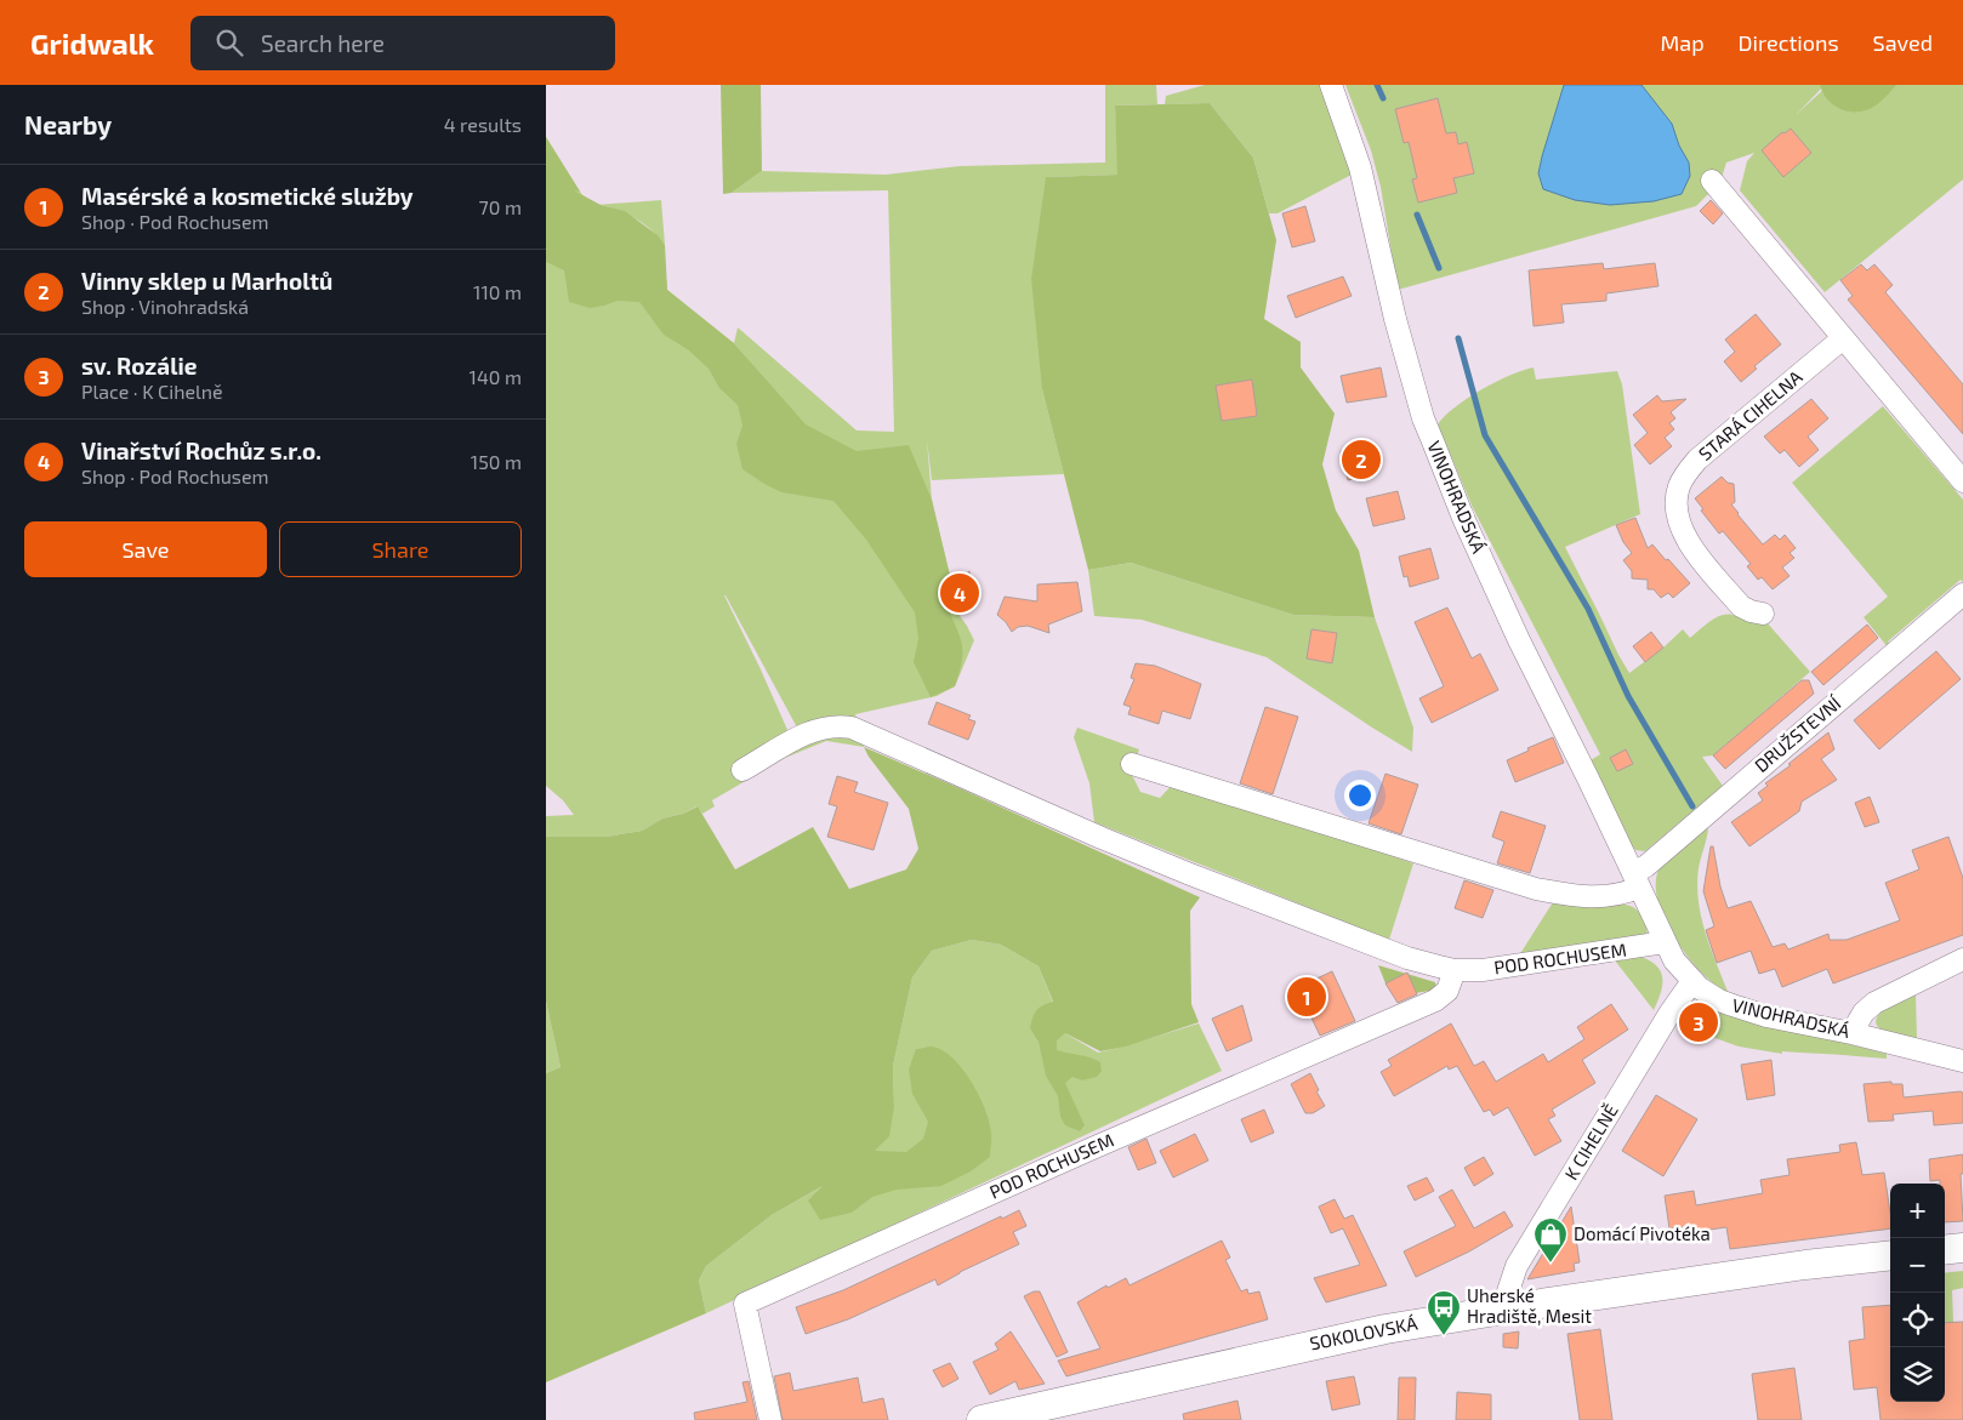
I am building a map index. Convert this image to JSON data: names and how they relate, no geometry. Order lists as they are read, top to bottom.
{
  "streets": {
    "main road": ["SOKOLOVSKÁ"],
    "street": [
      "STARÁ CIHELNA",
      "VINOHRADSKÁ",
      "DRUŽSTEVNÍ",
      "POD ROCHUSEM",
      "K CIHELNĚ"
    ]
  },
  "crossings": [
    ["VINOHRADSKÁ", "DRUŽSTEVNÍ"],
    ["VINOHRADSKÁ", "POD ROCHUSEM"],
    ["VINOHRADSKÁ", "K CIHELNĚ"],
    ["K CIHELNĚ", "SOKOLOVSKÁ"]
  ],
  "places": {
    "shop": ["Domácí Pivotéka"],
    "bus stop": ["Uherské Hradiště, Mesit"]
  },
  "page": {
    "header": "Gridwalk",
    "search": "Search here",
    "nav": ["Map", "Directions", "Saved"],
    "heading": ["Nearby", "4 results"],
    "list": [
      {
        "mark": "1",
        "name": "Masérské a kosmetické služby",
        "note": "Shop · Pod Rochusem",
        "value": "70 m"
      },
      {
        "mark": "2",
        "name": "Vinny sklep u Marholtů",
        "note": "Shop · Vinohradská",
        "value": "110 m"
      },
      {
        "mark": "3",
        "name": "sv. Rozálie",
        "note": "Place · K Cihelně",
        "value": "140 m"
      },
      {
        "mark": "4",
        "name": "Vinařství Rochůz s.r.o.",
        "note": "Shop · Pod Rochusem",
        "value": "150 m"
      }
    ],
    "pins": [
      "2",
      "4",
      "1",
      "3"
    ],
    "buttons": ["Save", "Share"],
    "map_buttons": ["+", "−"]
  }
}
